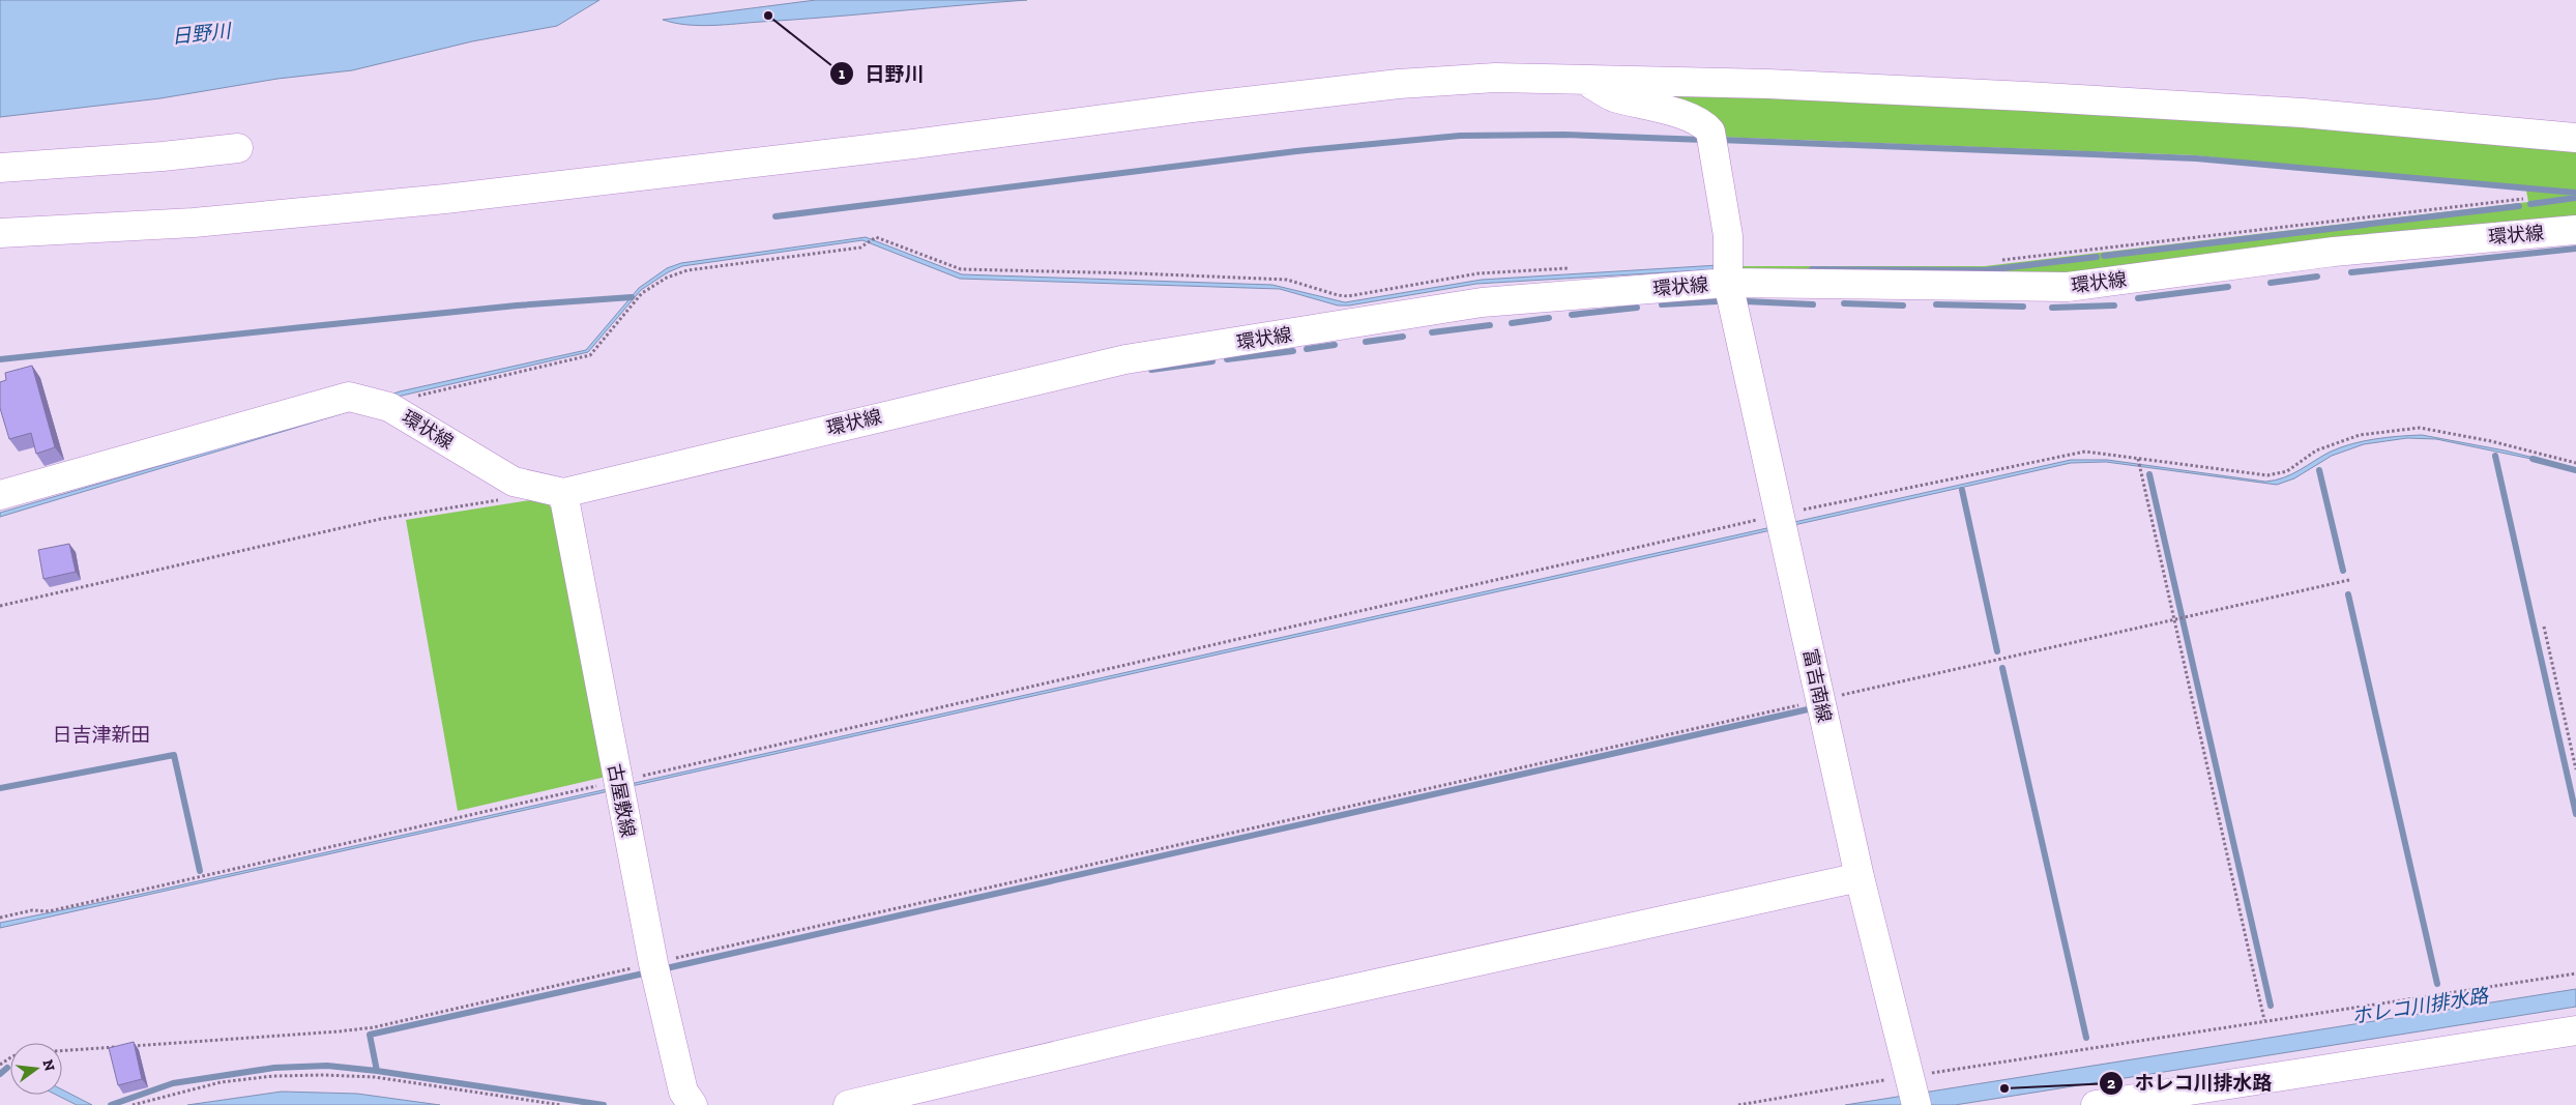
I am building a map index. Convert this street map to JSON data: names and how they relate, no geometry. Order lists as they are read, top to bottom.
{
  "streets": {
    "street": ["環状線", "富吉南線", "古屋敷線"]
  },
  "crossings": [
    ["環状線", "富吉南線"],
    ["環状線", "古屋敷線"]
  ],
  "districts": ["日吉津新田"],
  "water": ["日野川", "ホレコ川排水路"],
  "places": ["日野川", "ホレコ川排水路"],
  "north": "right"
}
